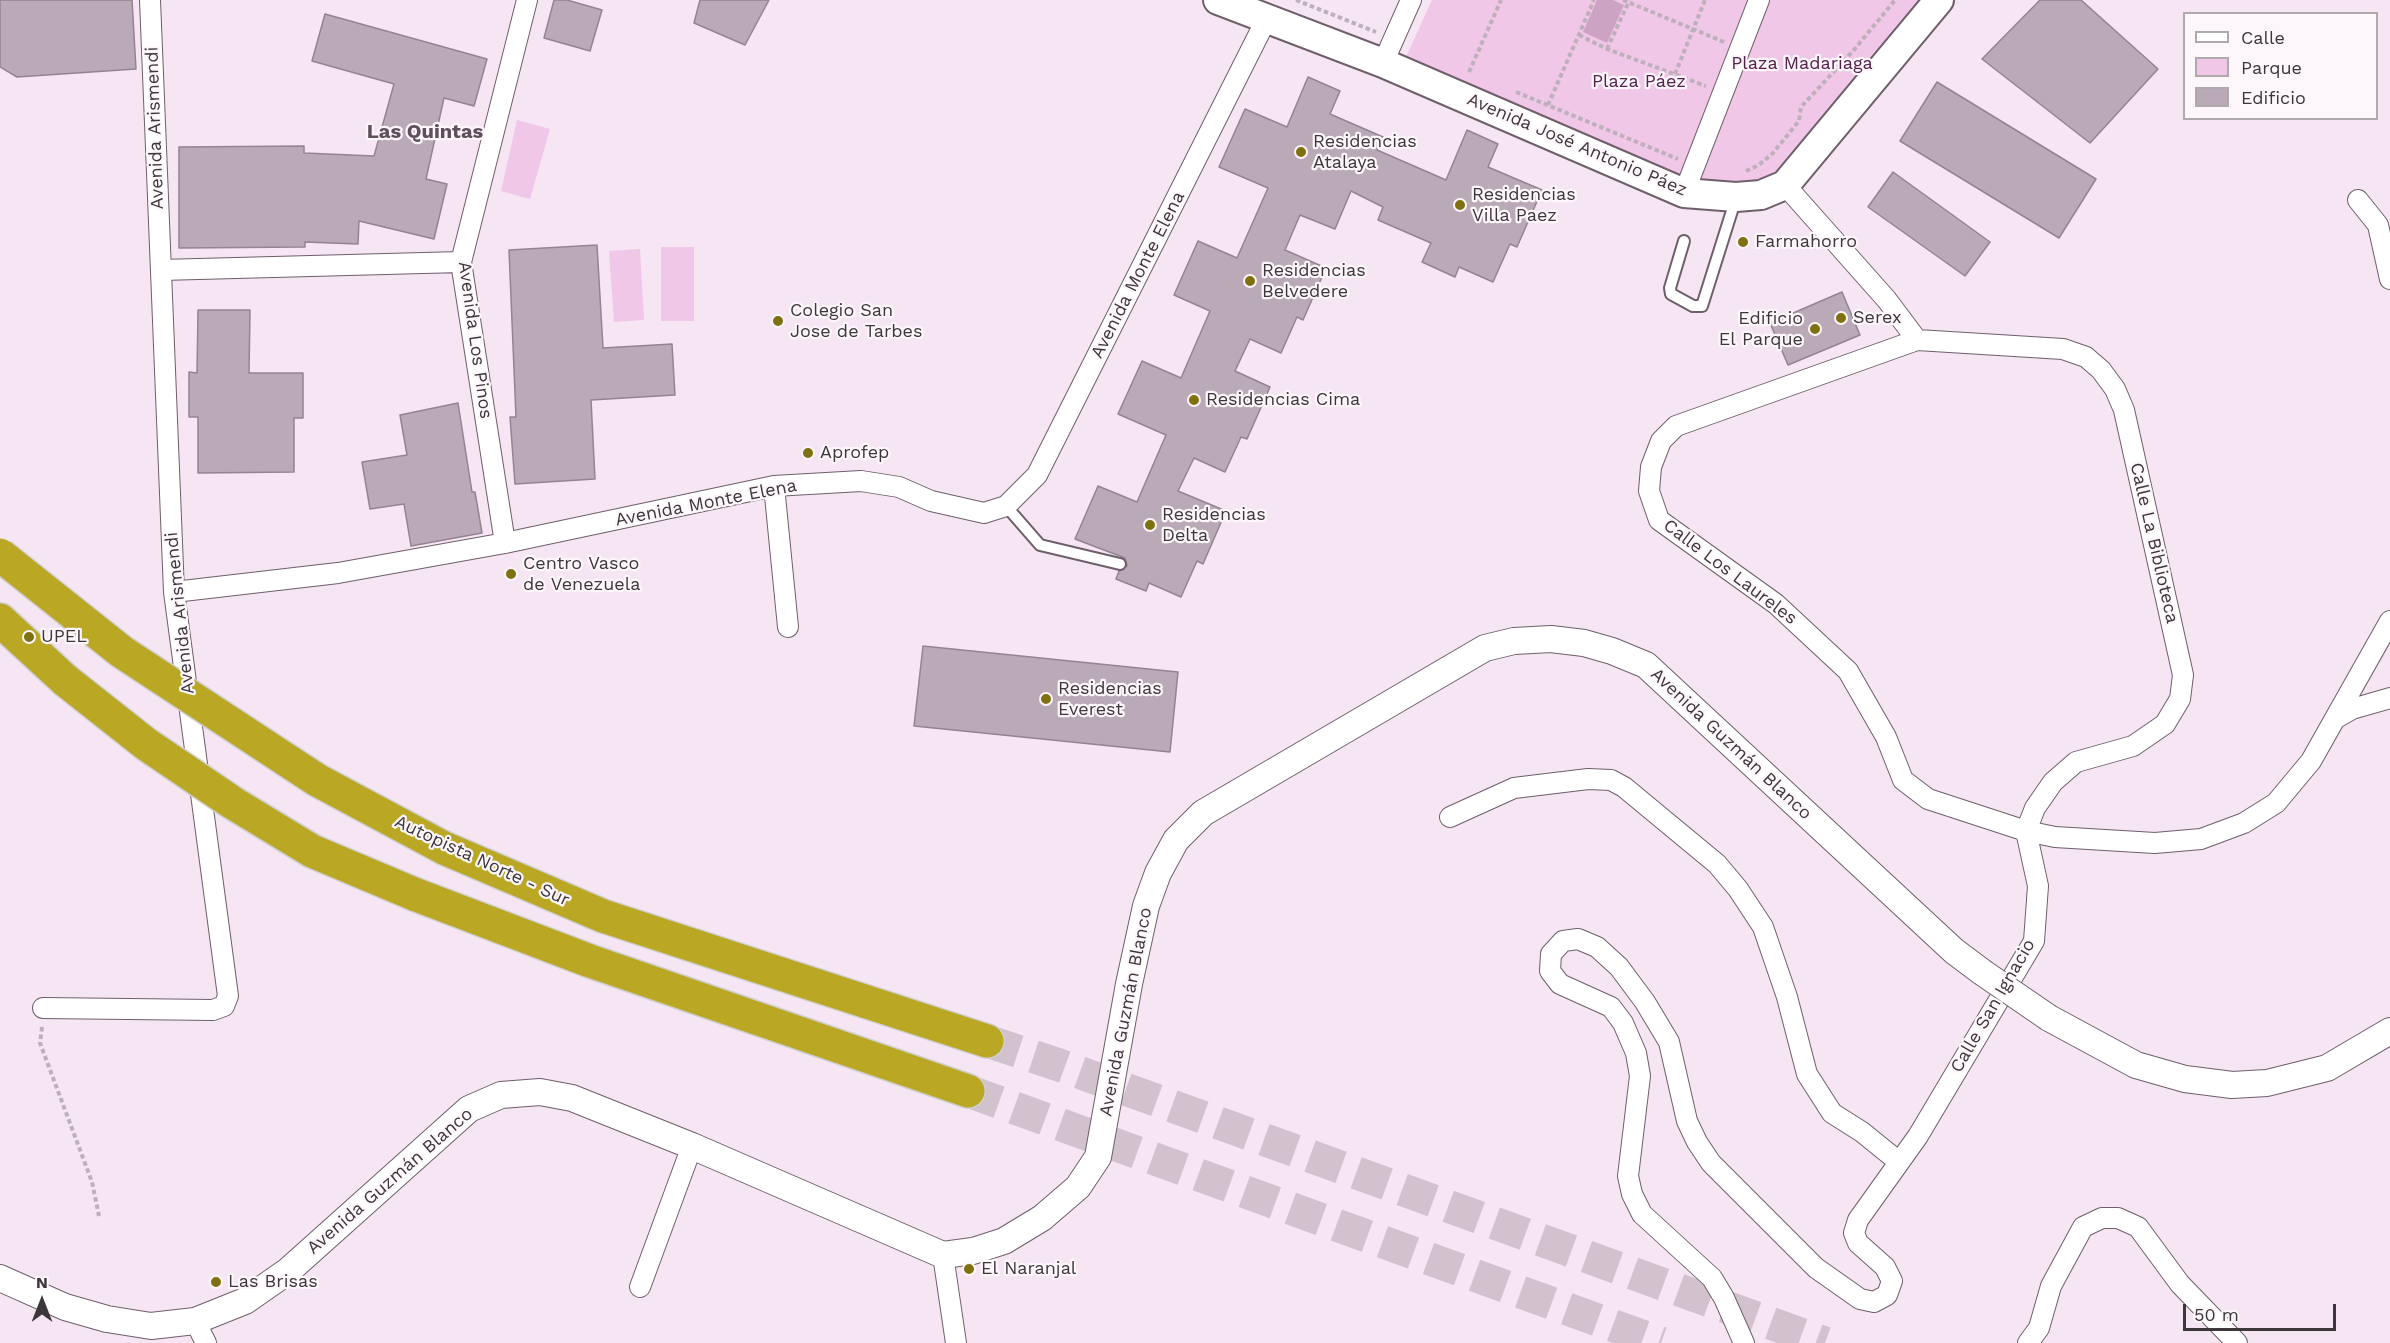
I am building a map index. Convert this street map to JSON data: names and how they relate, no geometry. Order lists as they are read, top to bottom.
{
  "streets": {
    "highway": ["Autopista Norte - Sur"],
    "main road": ["Avenida José Antonio Páez"],
    "street": [
      "Avenida Arismendi",
      "Avenida Monte Elena",
      "Avenida Los Pinos",
      "Calle La Biblioteca",
      "Calle Los Laureles",
      "Avenida Guzmán Blanco",
      "Calle San Ignacio"
    ]
  },
  "crossings": [
    ["Avenida Arismendi", "Avenida Monte Elena"],
    ["Avenida José Antonio Páez", "Avenida Monte Elena"],
    ["Avenida Monte Elena", "Avenida Los Pinos"],
    ["Calle La Biblioteca", "Calle Los Laureles"],
    ["Calle La Biblioteca", "Calle San Ignacio"],
    ["Calle Los Laureles", "Calle San Ignacio"]
  ],
  "districts": ["Las Quintas"],
  "parks": ["Plaza Madariaga", "Plaza Páez"],
  "places": [
    "Residencias Atalaya",
    "Residencias Villa Paez",
    "Farmahorro",
    "Residencias Belvedere",
    "Serex",
    "Colegio San Jose de Tarbes",
    "Edificio El Parque",
    "Residencias Cima",
    "Aprofep",
    "Residencias Delta",
    "Centro Vasco de Venezuela",
    "UPEL",
    "Residencias Everest",
    "El Naranjal",
    "Las Brisas"
  ],
  "legend": ["Calle", "Parque", "Edificio"],
  "scale_bar": "50 m",
  "north": "top"
}
